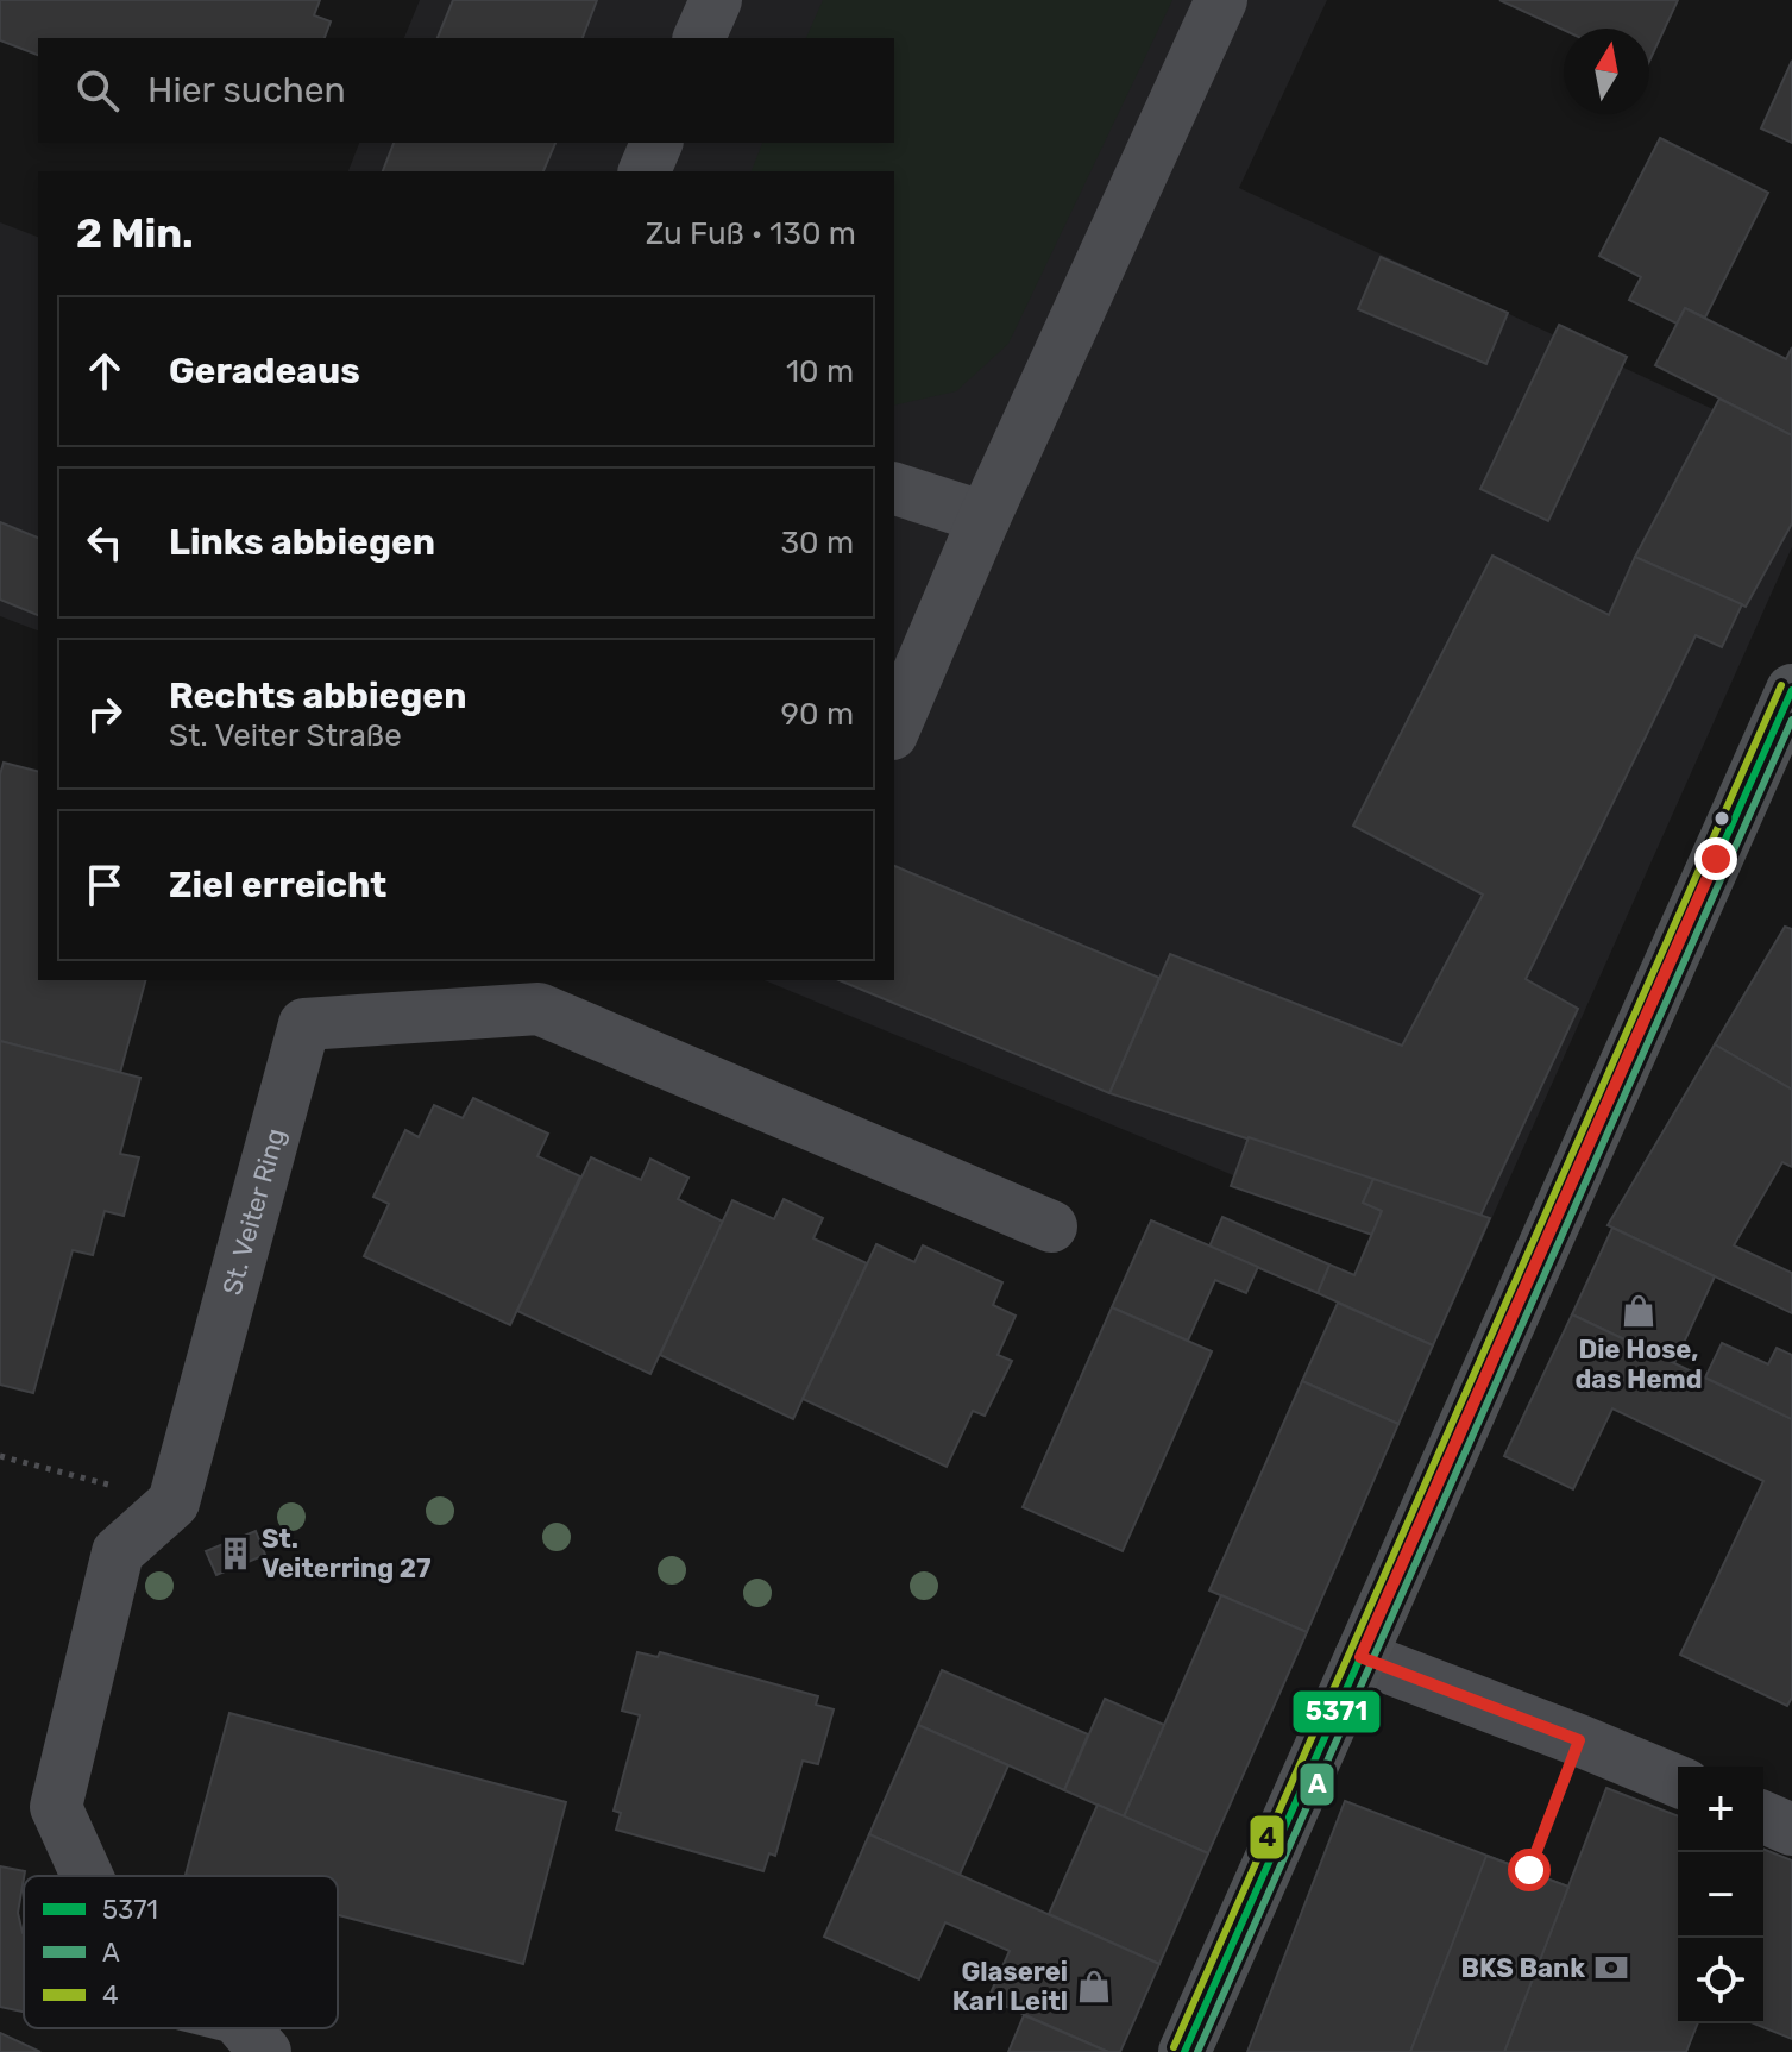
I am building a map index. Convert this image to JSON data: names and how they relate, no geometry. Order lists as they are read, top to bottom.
{
  "streets": {
    "street": ["St. Veiter Ring"]
  },
  "places": {
    "shop": ["Die Hose, das Hemd", "Glaserei Karl Leitl"],
    "building": ["St. Veiterring 27"],
    "bank": ["BKS Bank"]
  },
  "lines": ["transit line 4", "transit line 5371", "transit line A"],
  "legend": ["5371", "A", "4"],
  "north": "top",
  "page": {
    "search": "Hier suchen",
    "heading": ["2 Min.", "Zu Fuß · 130 m"],
    "list": [
      ["Geradeaus", "10 m"],
      ["Links abbiegen", "30 m"],
      ["Rechts abbiegen", "St. Veiter Straße", "90 m"],
      "Ziel erreicht"
    ],
    "map_buttons": ["+", "−"]
  }
}
